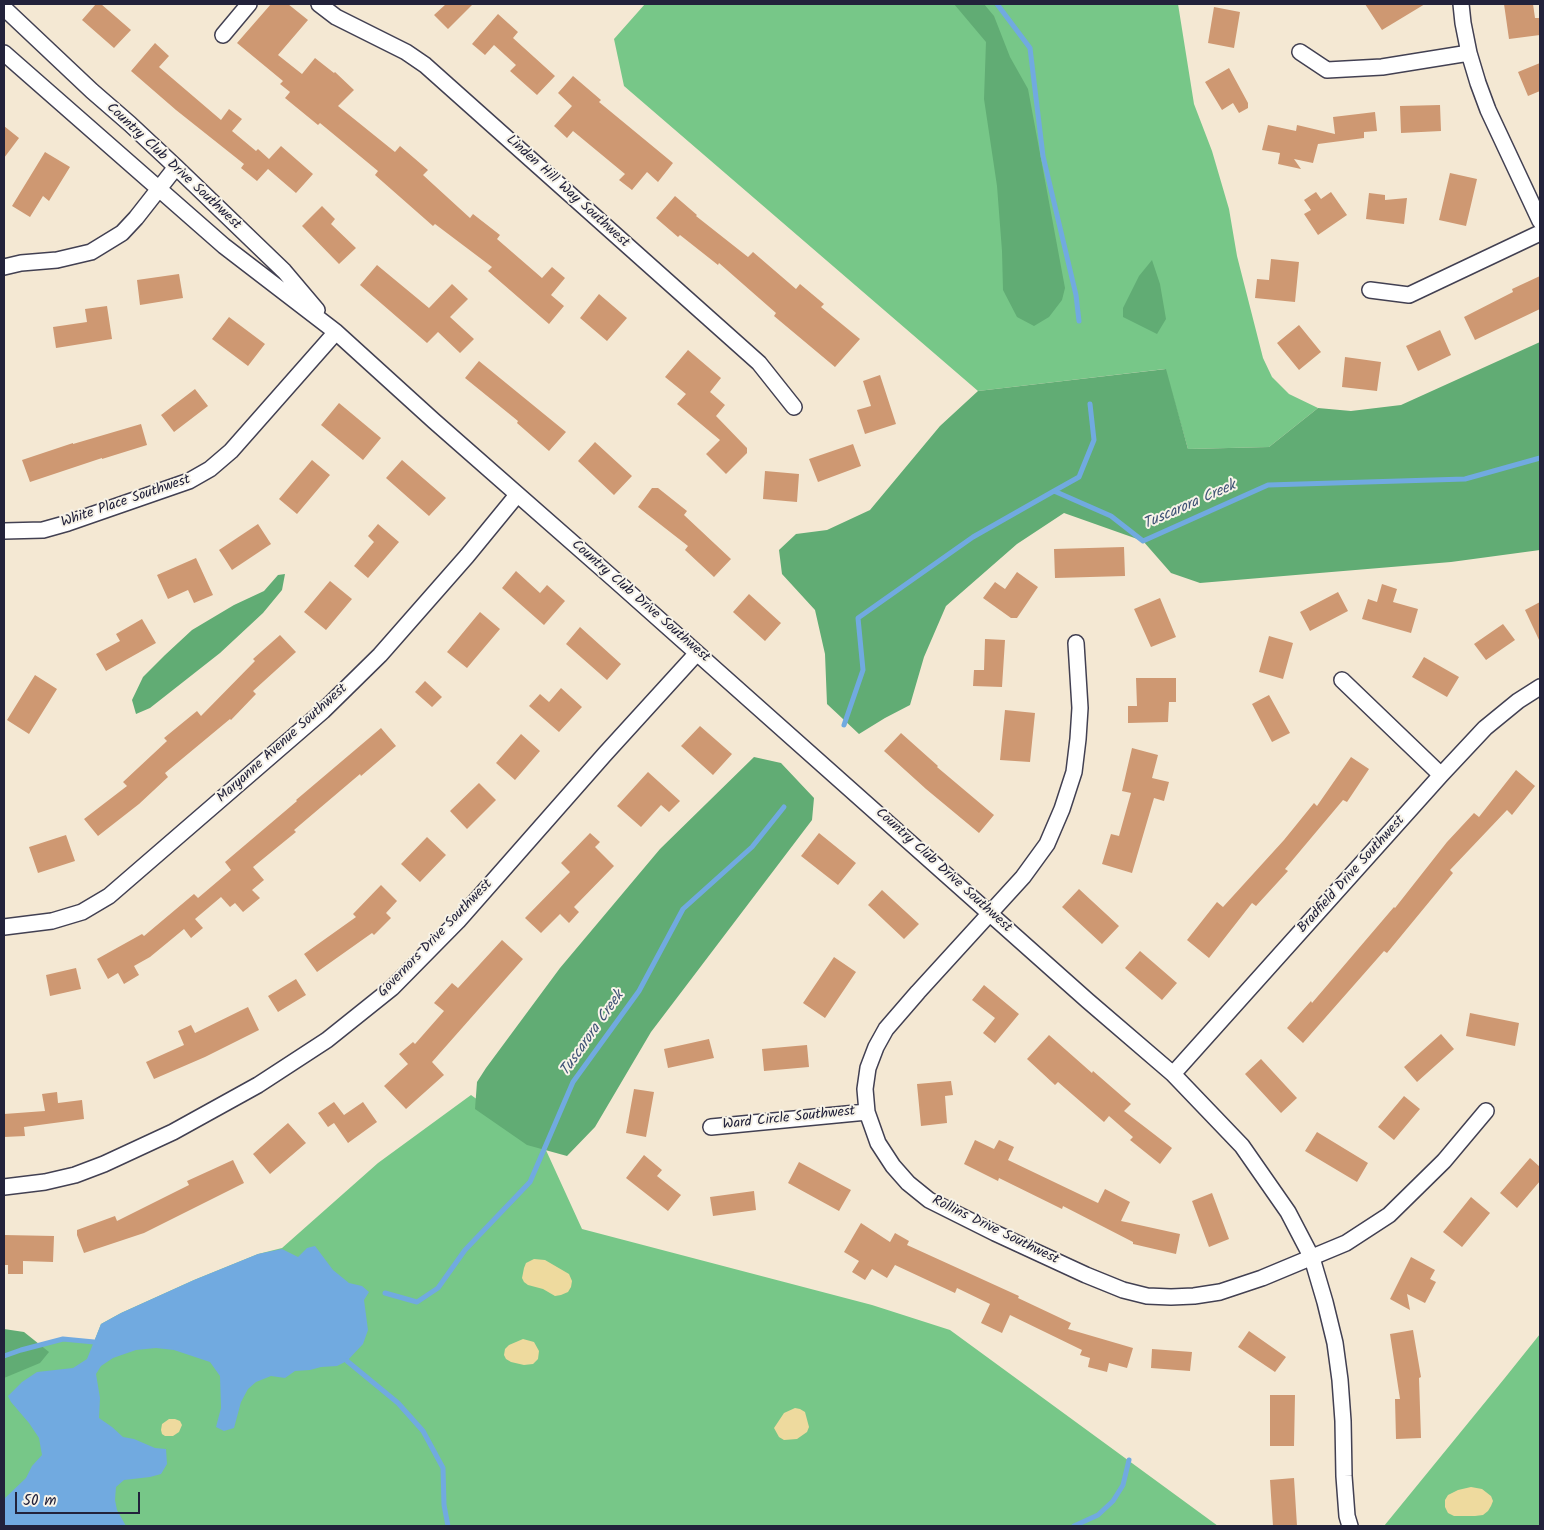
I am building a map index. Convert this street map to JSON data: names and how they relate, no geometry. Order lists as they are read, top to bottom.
{
  "streets": {
    "street": [
      "Country Club Drive Southwest",
      "Linden Hill Way Southwest",
      "White Place Southwest",
      "Maryanne Avenue Southwest",
      "Bradfield Drive Southwest",
      "Governors Drive Southwest",
      "Ward Circle Southwest",
      "Rollins Drive Southwest"
    ]
  },
  "crossings": [
    ["Country Club Drive Southwest", "White Place Southwest"],
    ["Country Club Drive Southwest", "Maryanne Avenue Southwest"],
    ["Country Club Drive Southwest", "Bradfield Drive Southwest"],
    ["Country Club Drive Southwest", "Governors Drive Southwest"],
    ["Country Club Drive Southwest", "Rollins Drive Southwest"],
    ["Ward Circle Southwest", "Rollins Drive Southwest"]
  ],
  "water": ["Tuscarora Creek"],
  "scale_bar": "50 m"
}
